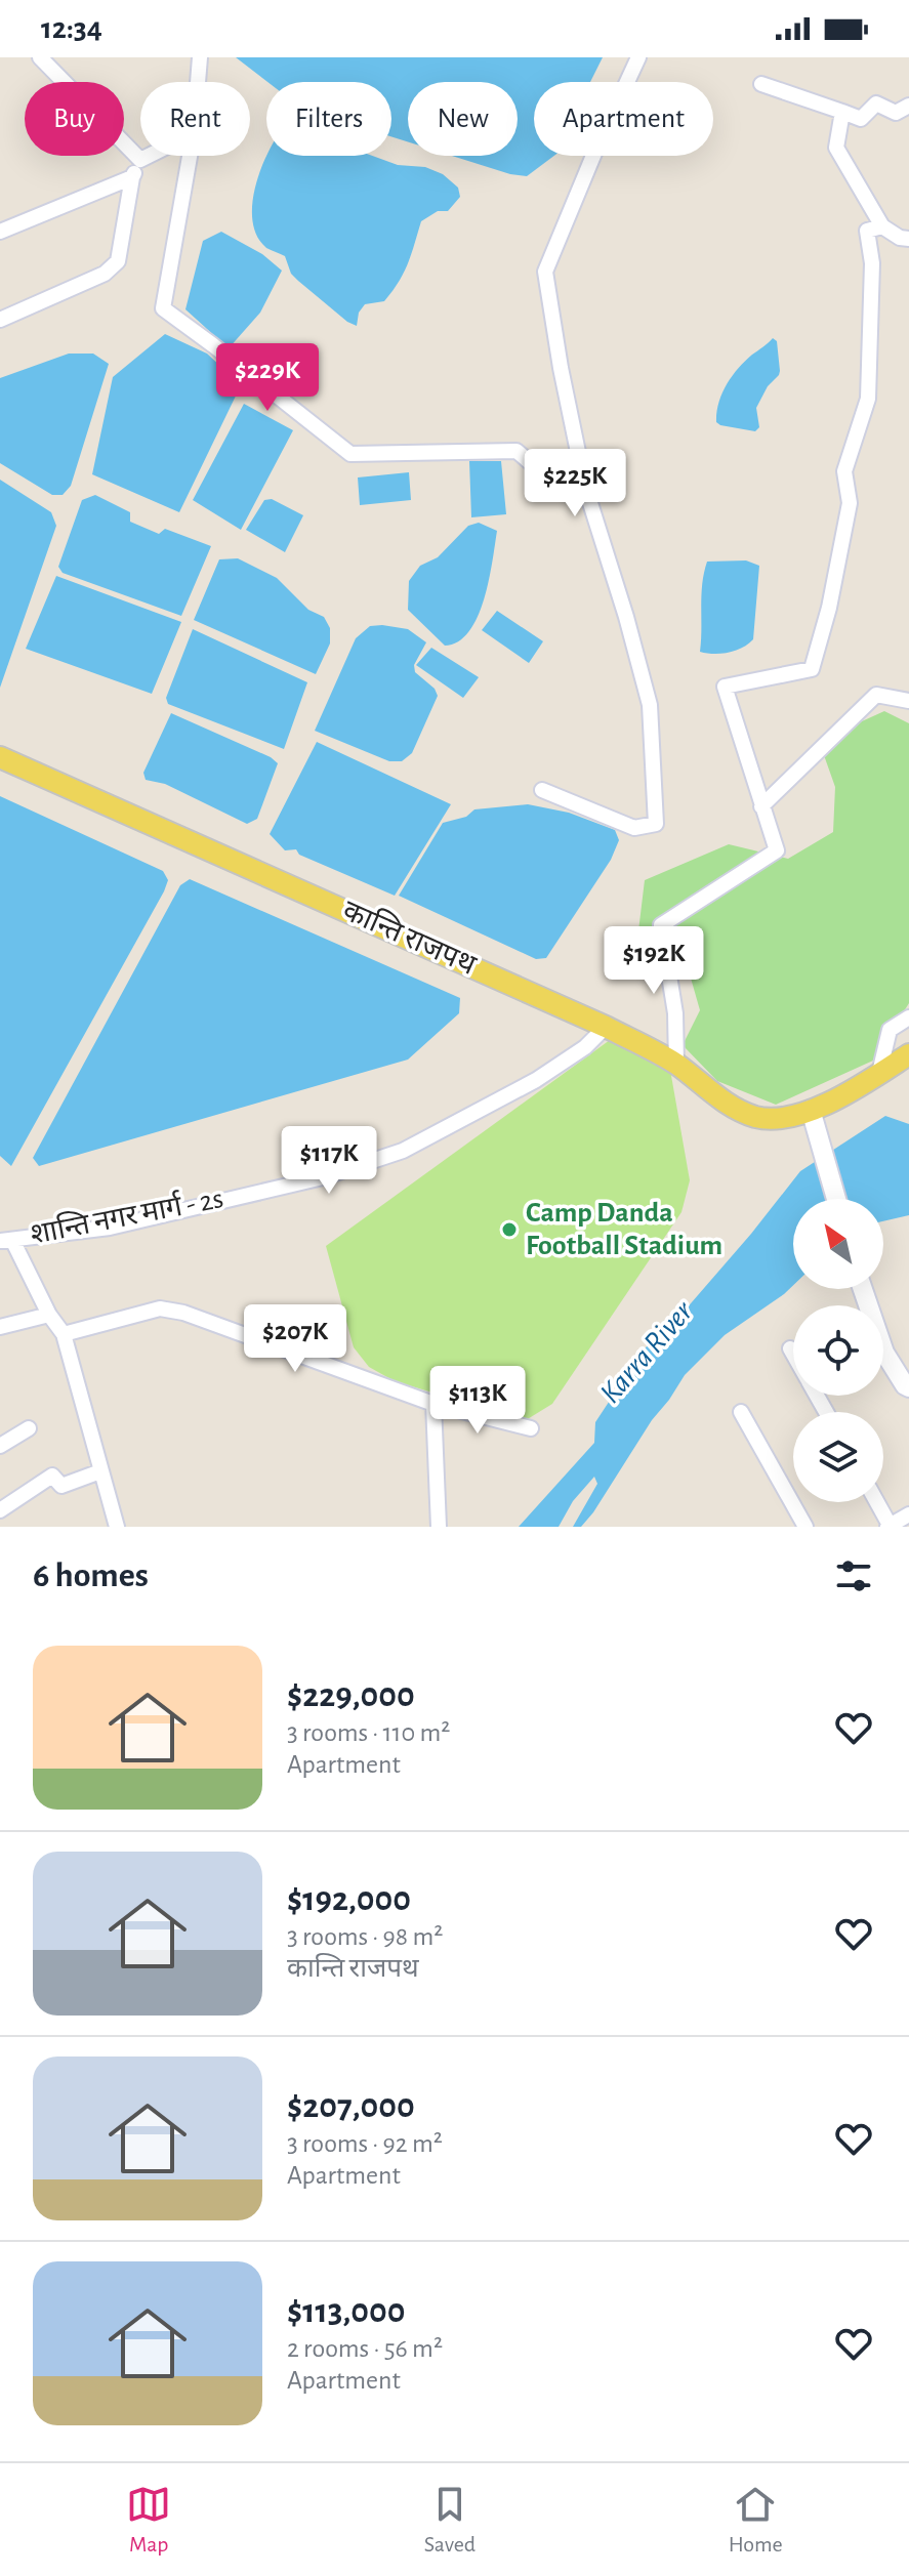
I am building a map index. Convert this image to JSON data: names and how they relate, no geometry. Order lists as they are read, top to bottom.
{
  "streets": {
    "main road": ["कान्ति राजपथ"],
    "street": ["शान्ति नगर मार्ग - 2s"]
  },
  "crossings": [
    ["कान्ति राजपथ", "शान्ति नगर मार्ग - 2s"]
  ],
  "water": ["Karra River"],
  "places": ["Camp Danda Football Stadium"],
  "north": "top left",
  "page": {
    "status": "12:34",
    "chip": [
      "Buy",
      "Rent",
      "Filters",
      "New",
      "Apartment"
    ],
    "price": [
      "$229K",
      "$225K",
      "$192K",
      "$117K",
      "$207K",
      "$113K"
    ],
    "heading": "6 homes",
    "list": [
      {
        "name": "$229,000",
        "note": "3 rooms · 110 m² · Apartment"
      },
      {
        "name": "$192,000",
        "note": "3 rooms · 98 m² · कान्ति राजपथ"
      },
      {
        "name": "$207,000",
        "note": "3 rooms · 92 m² · Apartment"
      },
      {
        "name": "$113,000",
        "note": "2 rooms · 56 m² · Apartment"
      }
    ],
    "tabs": ["Map", "Saved", "Home"]
  }
}
